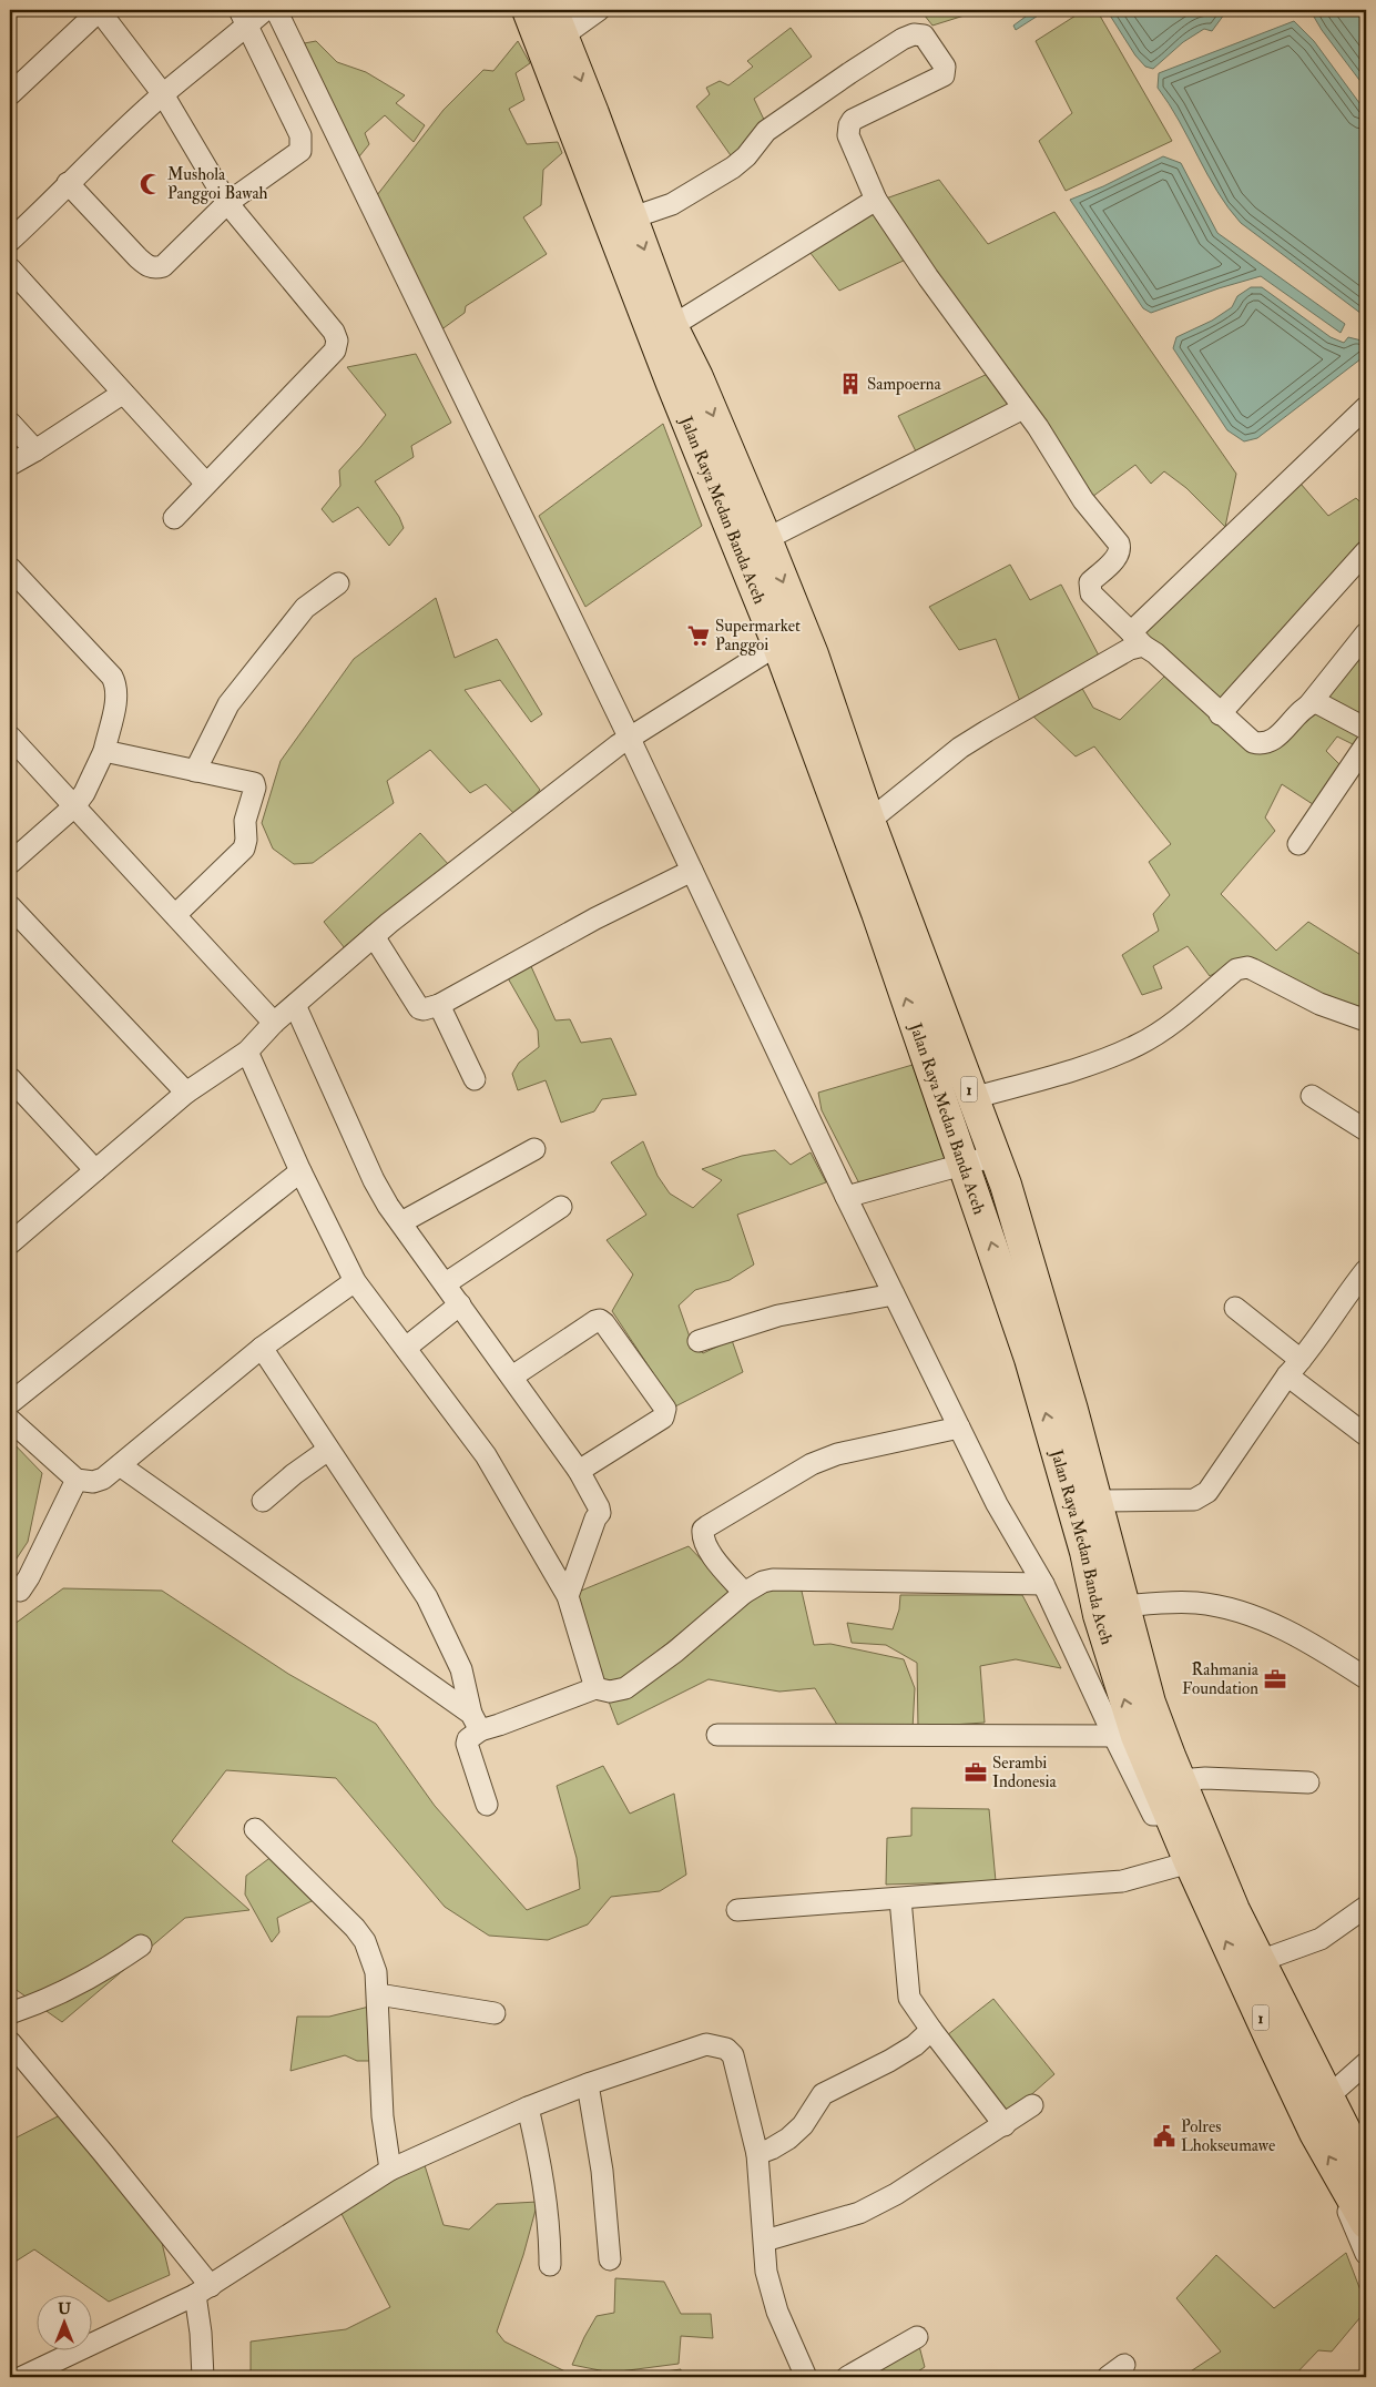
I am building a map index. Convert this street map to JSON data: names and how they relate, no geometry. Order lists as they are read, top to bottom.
{
  "streets": {
    "highway": ["Jalan Raya Medan Banda Aceh", "1"]
  },
  "places": {
    "mosque": ["Mushola Panggoi Bawah"],
    "building": ["Sampoerna"],
    "supermarket": ["Supermarket Panggoi"],
    "office": ["Rahmania Foundation", "Serambi Indonesia"],
    "public building": ["Polres Lhokseumawe"]
  },
  "north": "top"
}
